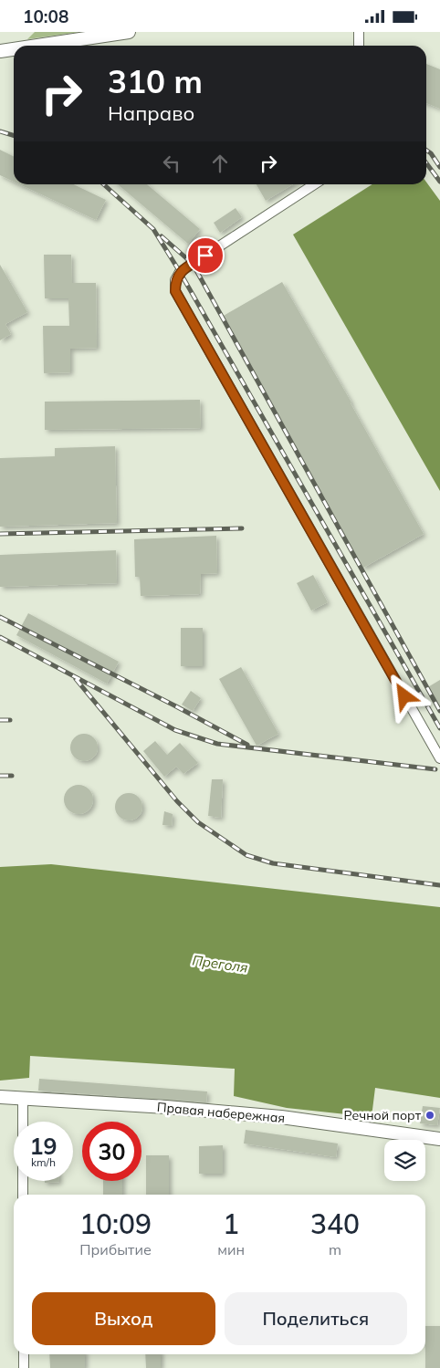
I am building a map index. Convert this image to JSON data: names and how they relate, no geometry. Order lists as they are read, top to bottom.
{
  "streets": {
    "main road": ["Правая набережная"]
  },
  "water": ["Преголя"],
  "places": ["Речной порт"],
  "page": {
    "status": "10:08",
    "turn": ["310 m", "Направо"],
    "speed": "19 km/h",
    "limit": "30",
    "eta": [
      "10:09",
      "Прибытие",
      "1",
      "мин",
      "340",
      "m"
    ],
    "buttons": ["Выход", "Поделиться"]
  }
}
